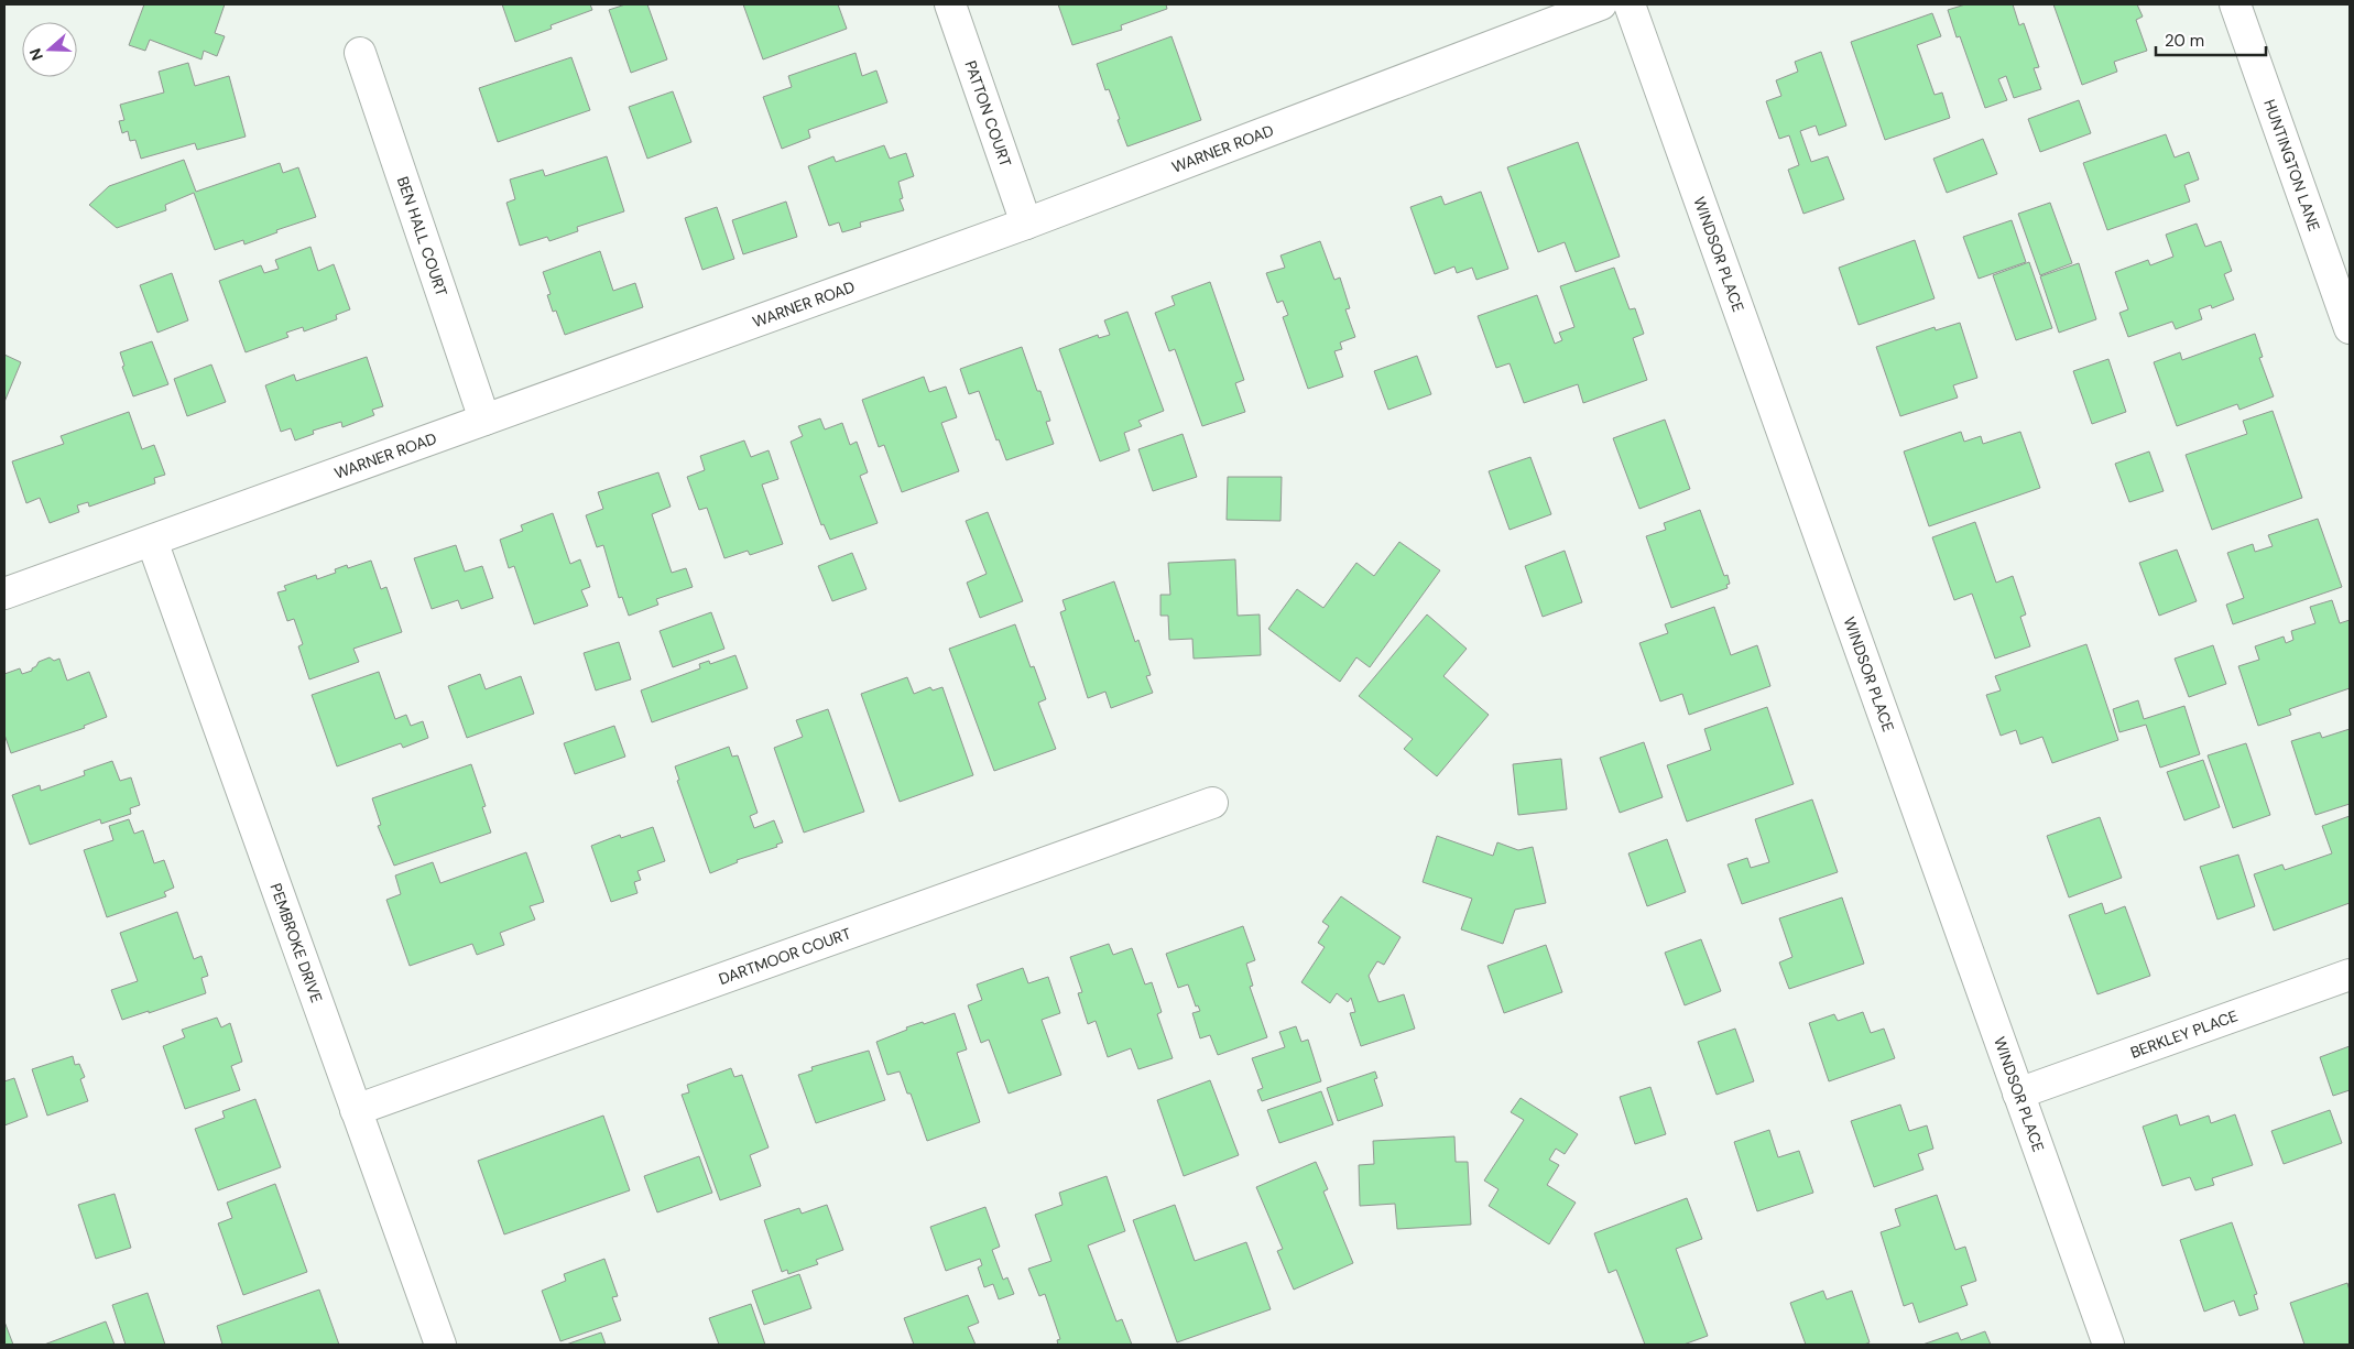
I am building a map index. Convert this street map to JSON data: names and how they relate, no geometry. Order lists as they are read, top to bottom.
{
  "streets": {
    "street": [
      "PATTON COURT",
      "WARNER ROAD",
      "HUNTINGTON LANE",
      "BEN HALL COURT",
      "WINDSOR PLACE",
      "PEMBROKE DRIVE",
      "DARTMOOR COURT",
      "BERKLEY PLACE"
    ]
  },
  "crossings": [
    ["PATTON COURT", "WARNER ROAD"],
    ["WARNER ROAD", "BEN HALL COURT"],
    ["WARNER ROAD", "PEMBROKE DRIVE"],
    ["WINDSOR PLACE", "BERKLEY PLACE"],
    ["PEMBROKE DRIVE", "DARTMOOR COURT"]
  ],
  "scale_bar": "20 m",
  "north": "left"
}
